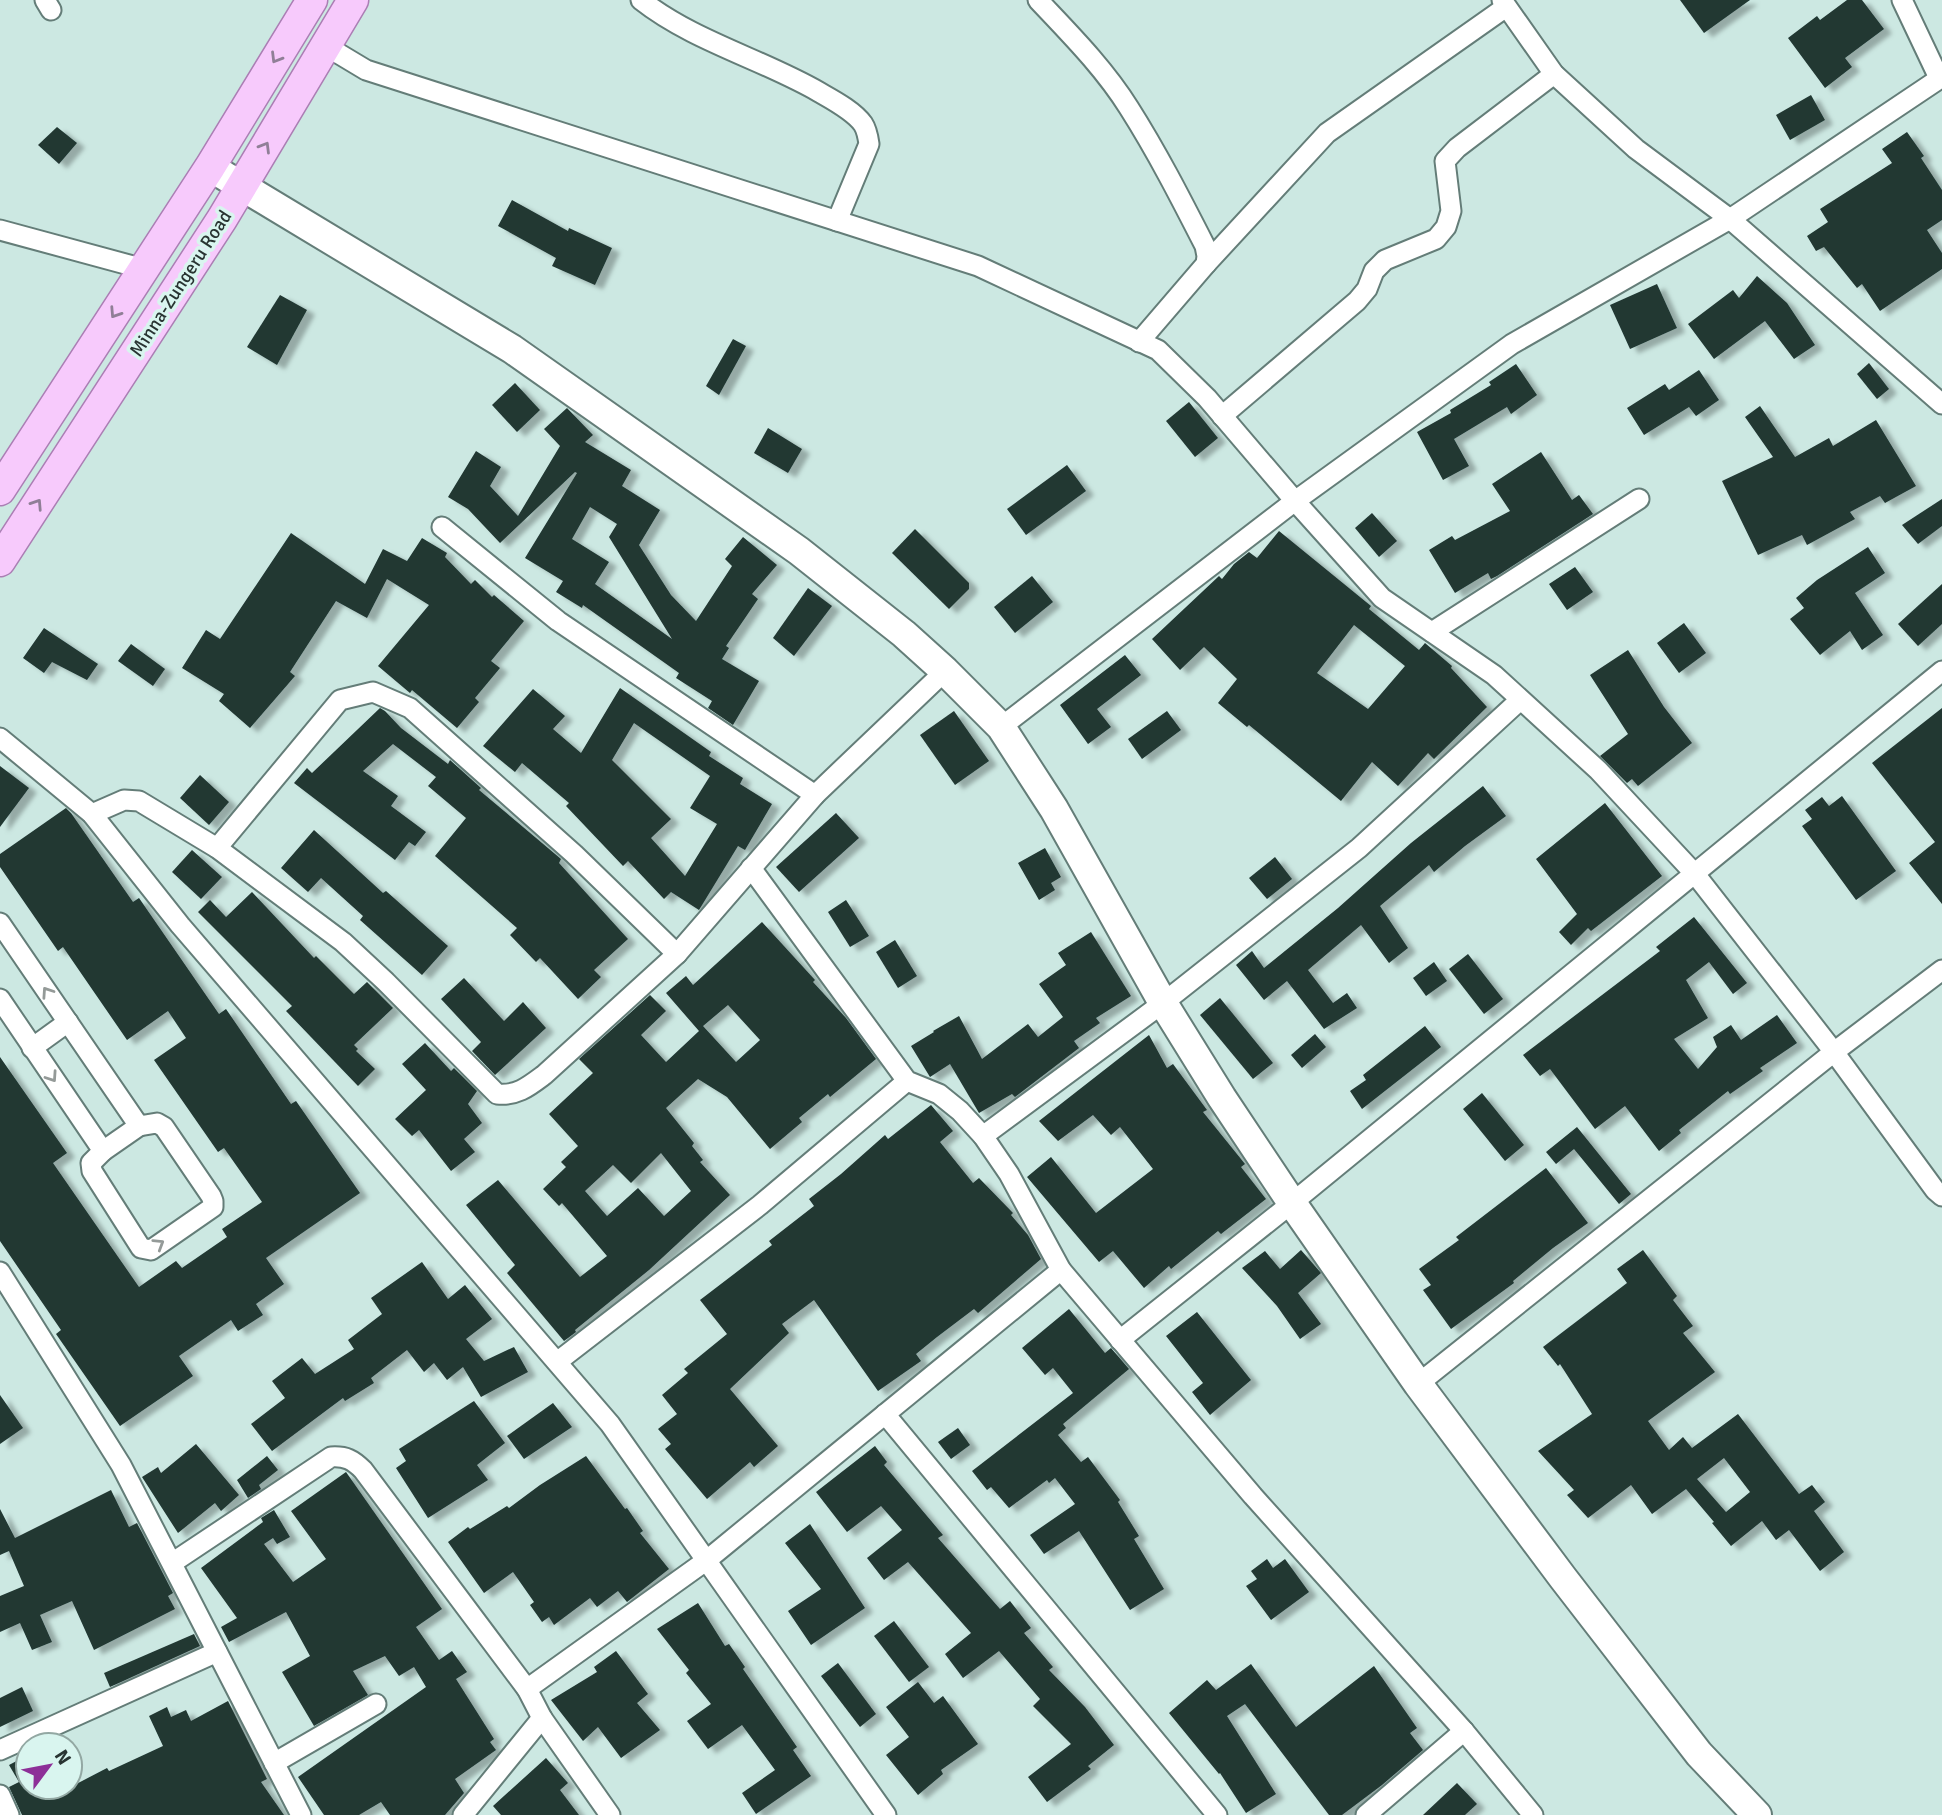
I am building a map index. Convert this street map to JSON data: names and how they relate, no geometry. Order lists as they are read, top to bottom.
{
  "streets": {
    "main road": ["Minna-Zungeru Road"]
  },
  "north": "top right"
}
